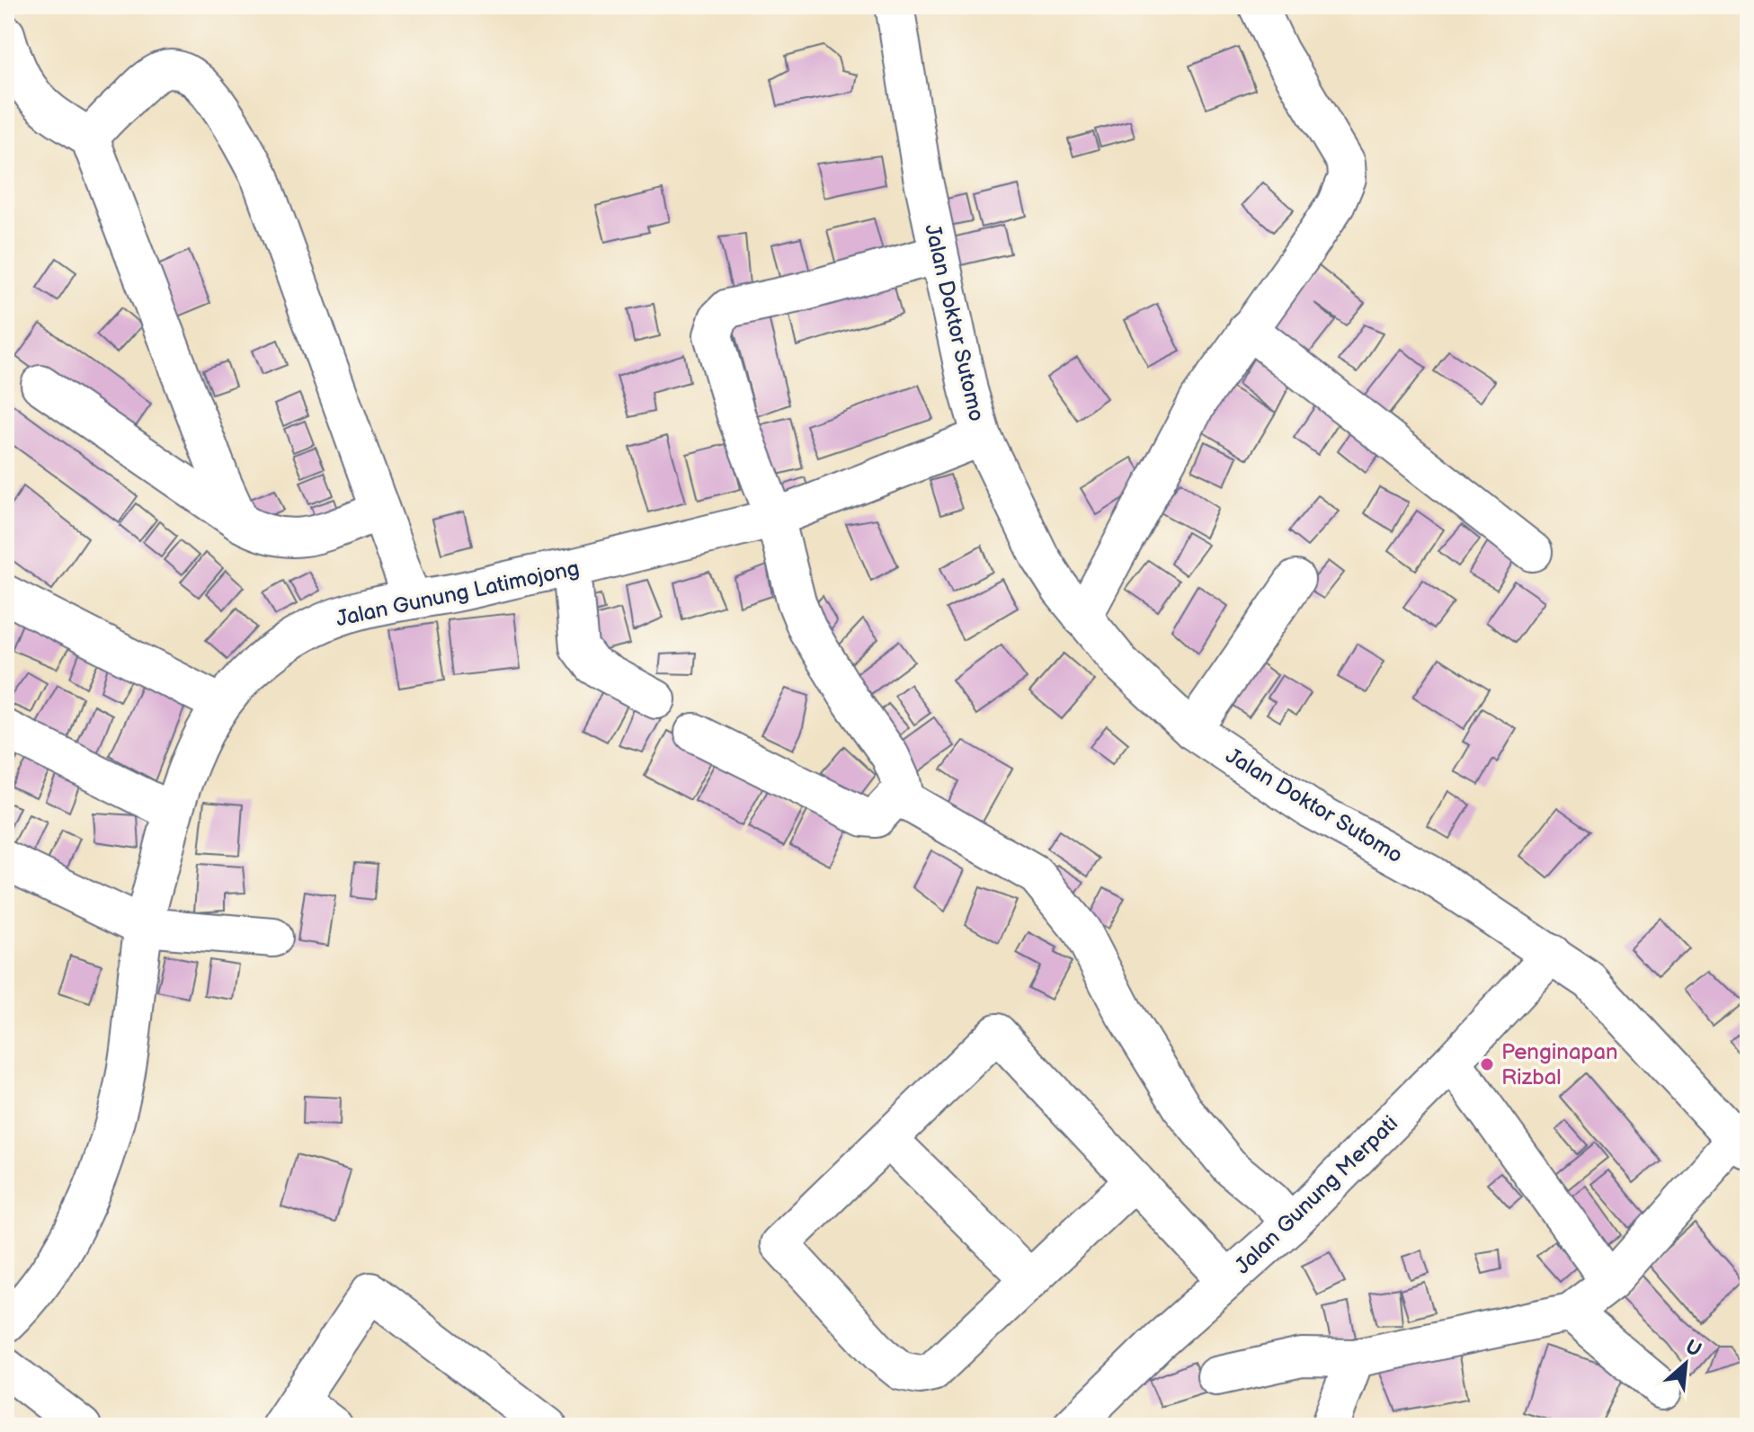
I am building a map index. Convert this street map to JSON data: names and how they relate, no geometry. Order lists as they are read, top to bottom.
{
  "streets": {
    "street": ["Jalan Doktor Sutomo", "Jalan Gunung Latimojong", "Jalan Gunung Merpati"]
  },
  "crossings": [
    ["Jalan Doktor Sutomo", "Jalan Gunung Latimojong"],
    ["Jalan Doktor Sutomo", "Jalan Gunung Merpati"]
  ],
  "places": ["Penginapan Rizbal"],
  "north": "top right"
}
